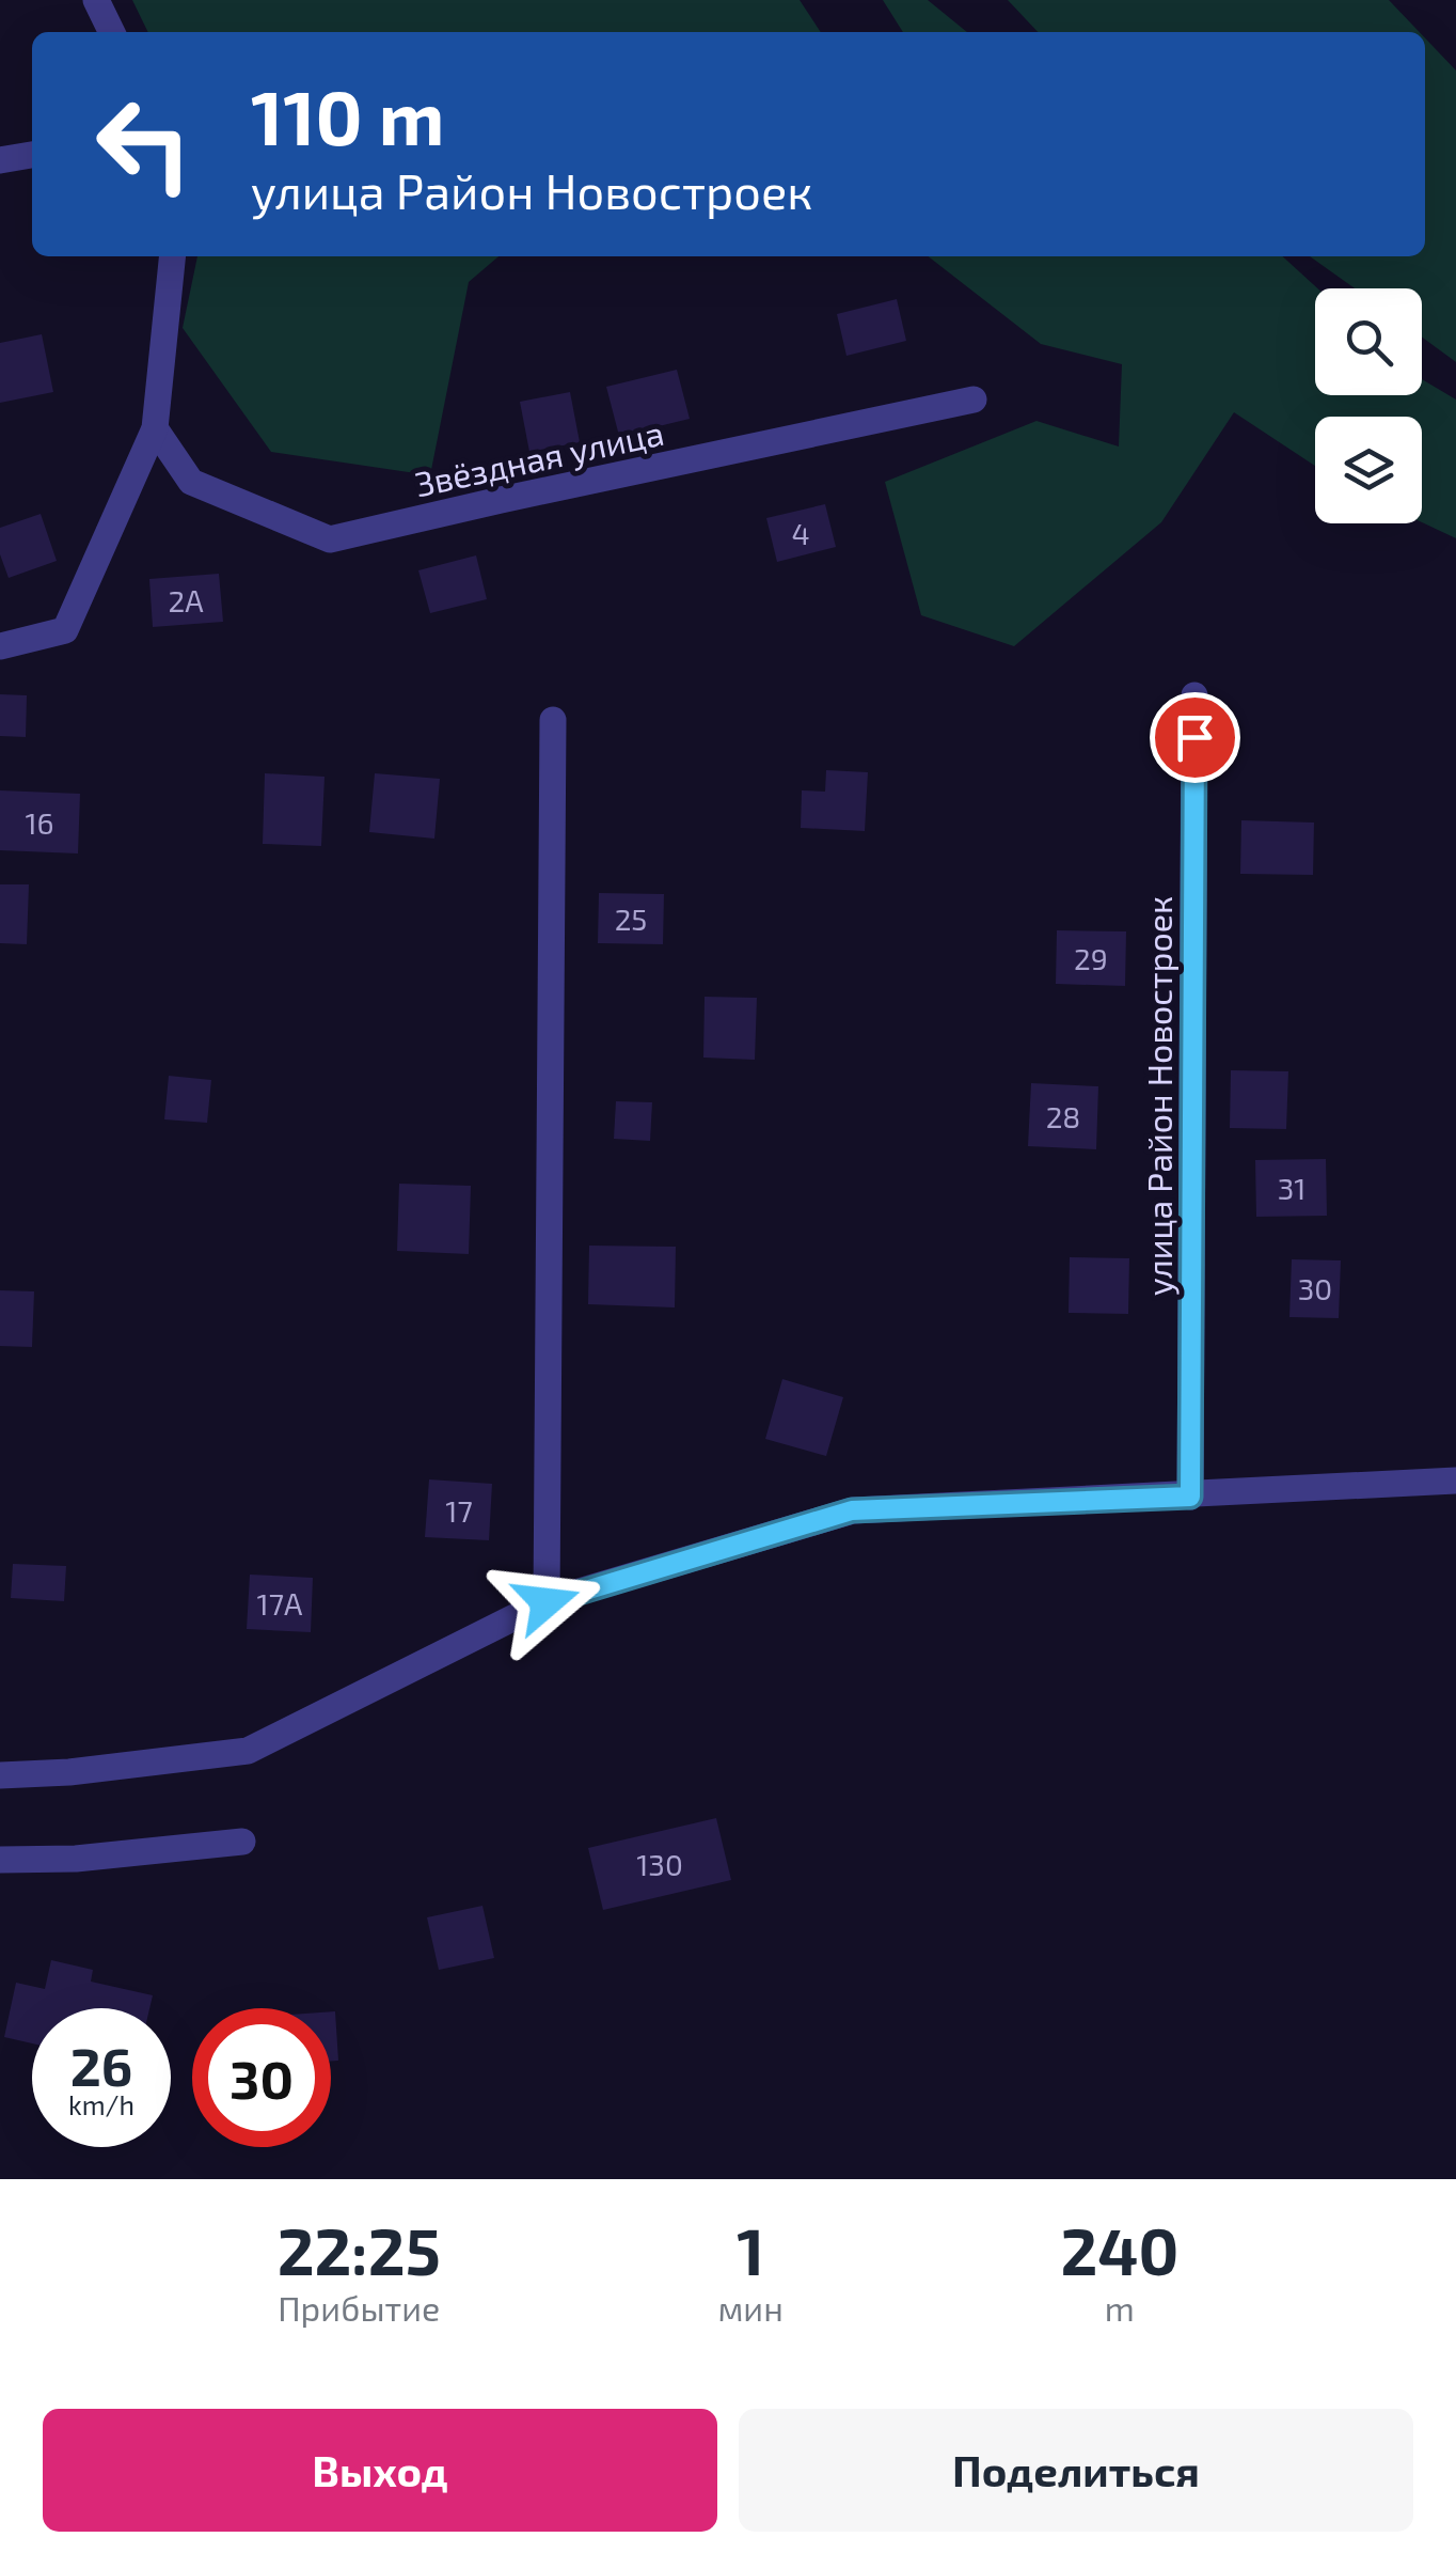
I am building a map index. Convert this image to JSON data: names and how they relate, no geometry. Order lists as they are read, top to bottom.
{
  "streets": {
    "street": ["Звёздная улица", "улица Район Новостроек"]
  },
  "house_numbers": [
    "4",
    "2А",
    "16",
    "25",
    "29",
    "28",
    "31",
    "30",
    "17",
    "17А",
    "130"
  ],
  "page": {
    "turn": ["110 m", "улица Район Новостроек"],
    "speed": "26 km/h",
    "limit": "30",
    "eta": [
      "22:25",
      "Прибытие",
      "1",
      "мин",
      "240",
      "m"
    ],
    "buttons": ["Выход", "Поделиться"]
  }
}
